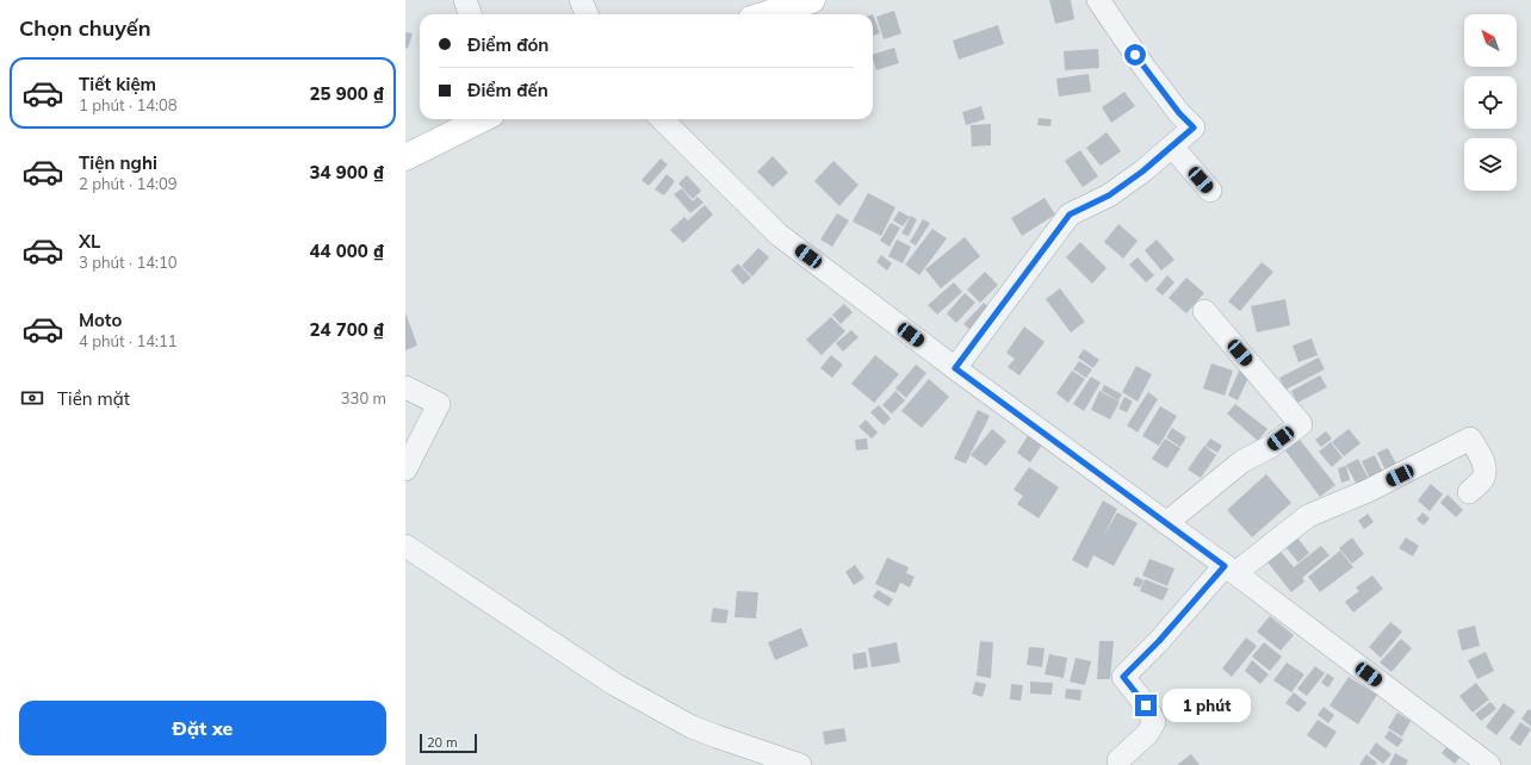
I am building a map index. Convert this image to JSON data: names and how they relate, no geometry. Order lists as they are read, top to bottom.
{
  "scale_bar": "20 m",
  "north": "top left",
  "page": {
    "heading": "Chọn chuyến",
    "banner": ["Điểm đón", "Điểm đến"],
    "list": [
      {
        "name": "Tiết kiệm",
        "note": "1 phút · 14:08",
        "value": "25 900 ₫"
      },
      {
        "name": "Tiện nghi",
        "note": "2 phút · 14:09",
        "value": "34 900 ₫"
      },
      {
        "name": "XL",
        "note": "3 phút · 14:10",
        "value": "44 000 ₫"
      },
      {
        "name": "Moto",
        "note": "4 phút · 14:11",
        "value": "24 700 ₫"
      }
    ],
    "pay": ["Tiền mặt", "330 m"],
    "bubble": "1 phút",
    "buttons": "Đặt xe",
    "scale": "20 m"
  }
}
